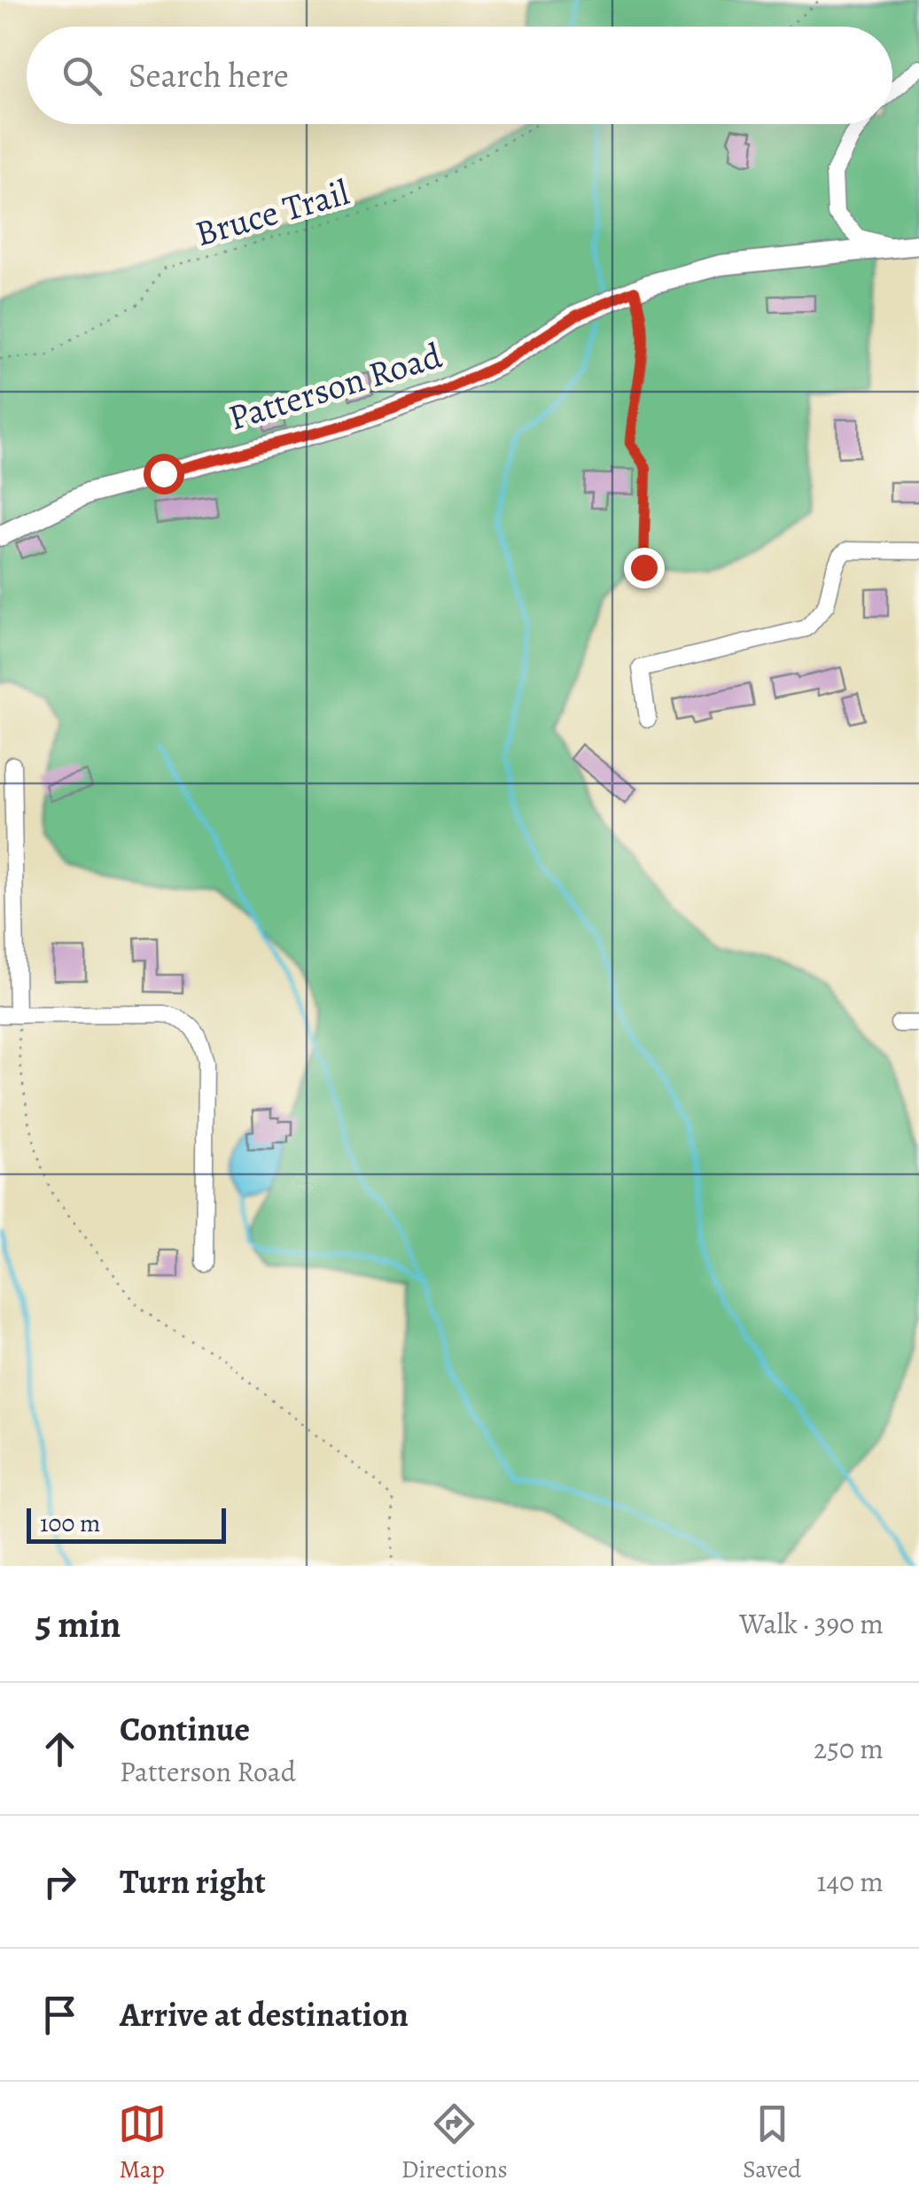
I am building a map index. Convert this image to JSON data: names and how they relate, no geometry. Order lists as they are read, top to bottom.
{
  "streets": {
    "street": ["Patterson Road"],
    "path": ["Bruce Trail"]
  },
  "scale_bar": "100 m",
  "page": {
    "search": "Search here",
    "scale": "100 m",
    "heading": ["5 min", "Walk · 390 m"],
    "list": [
      ["Continue", "Patterson Road", "250 m"],
      ["Turn right", "140 m"],
      "Arrive at destination"
    ],
    "nav": ["Map", "Directions", "Saved"]
  }
}
